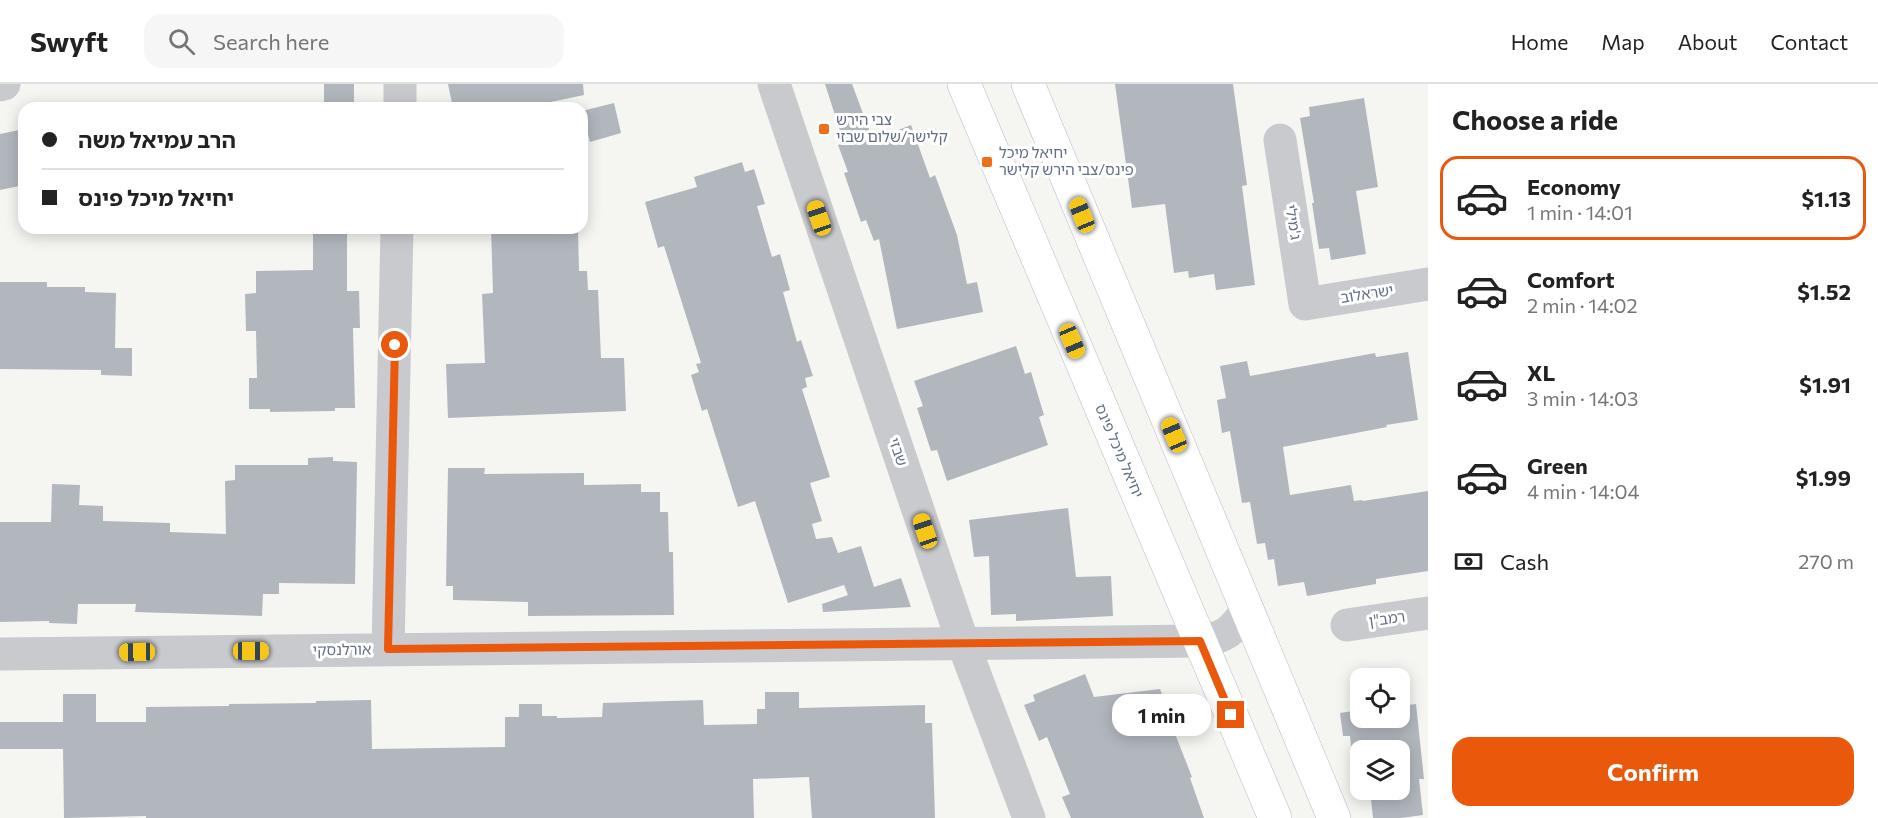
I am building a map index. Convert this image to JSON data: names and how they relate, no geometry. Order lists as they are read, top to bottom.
{
  "streets": {
    "main road": ["יחיאל מיכל פינס"],
    "street": [
      "ג'מילי",
      "ישראלוב",
      "שבזי",
      "רמב\"ן",
      "אורלנסקי"
    ]
  },
  "crossings": [
    ["ג'מילי", "ישראלוב"],
    ["יחיאל מיכל פינס", "אורלנסקי"],
    ["שבזי", "אורלנסקי"]
  ],
  "places": {
    "transit": ["צבי הירש קלישר/שלום שבזי", "יחיאל מיכל פינס/צבי הירש קלישר"]
  },
  "page": {
    "header": "Swyft",
    "search": "Search here",
    "nav": [
      "Home",
      "Map",
      "About",
      "Contact"
    ],
    "heading": "Choose a ride",
    "banner": ["הרב עמיאל משה", "יחיאל מיכל פינס"],
    "list": [
      {
        "name": "Economy",
        "note": "1 min · 14:01",
        "value": "$1.13"
      },
      {
        "name": "Comfort",
        "note": "2 min · 14:02",
        "value": "$1.52"
      },
      {
        "name": "XL",
        "note": "3 min · 14:03",
        "value": "$1.91"
      },
      {
        "name": "Green",
        "note": "4 min · 14:04",
        "value": "$1.99"
      }
    ],
    "pay": ["Cash", "270 m"],
    "bubble": "1 min",
    "buttons": "Confirm"
  }
}
